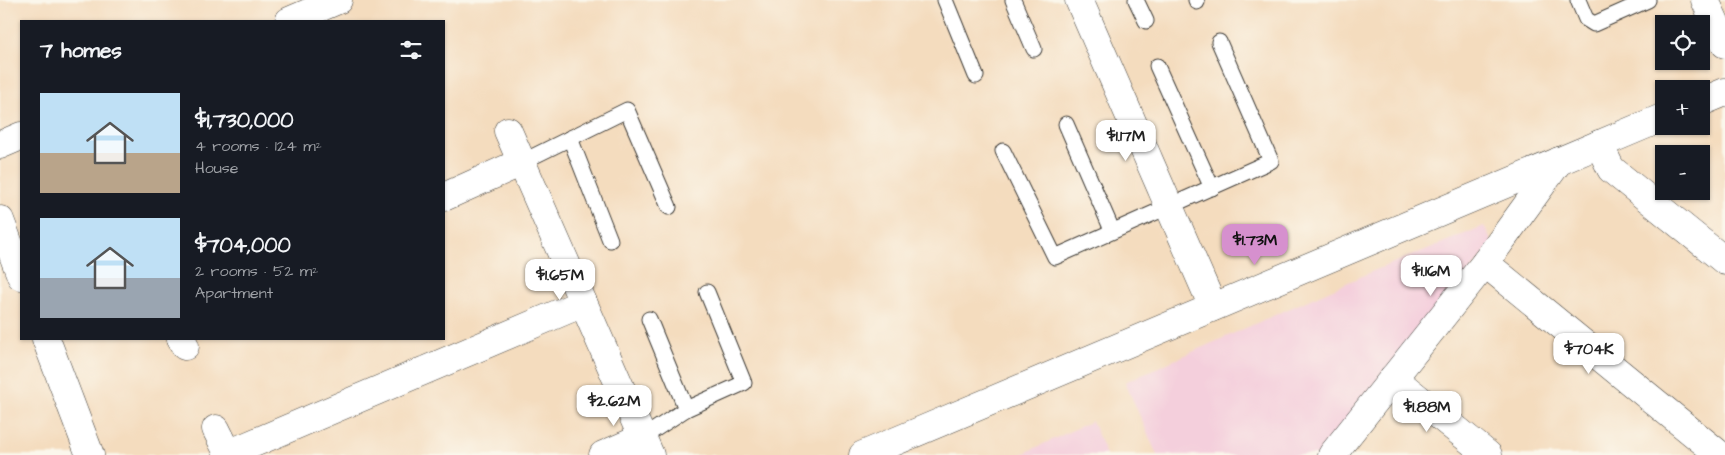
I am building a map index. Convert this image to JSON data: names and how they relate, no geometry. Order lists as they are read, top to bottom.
{
  "page": {
    "map_buttons": ["+", "−"],
    "heading": "7 homes",
    "list": [
      {
        "name": "$1,730,000",
        "note": "4 rooms · 124 m² · House"
      },
      {
        "name": "$704,000",
        "note": "2 rooms · 52 m² · Apartment"
      }
    ],
    "price": [
      "$1.17M",
      "$1.73M",
      "$1.16M",
      "$1.65M",
      "$704K",
      "$2.62M",
      "$1.88M"
    ]
  }
}
